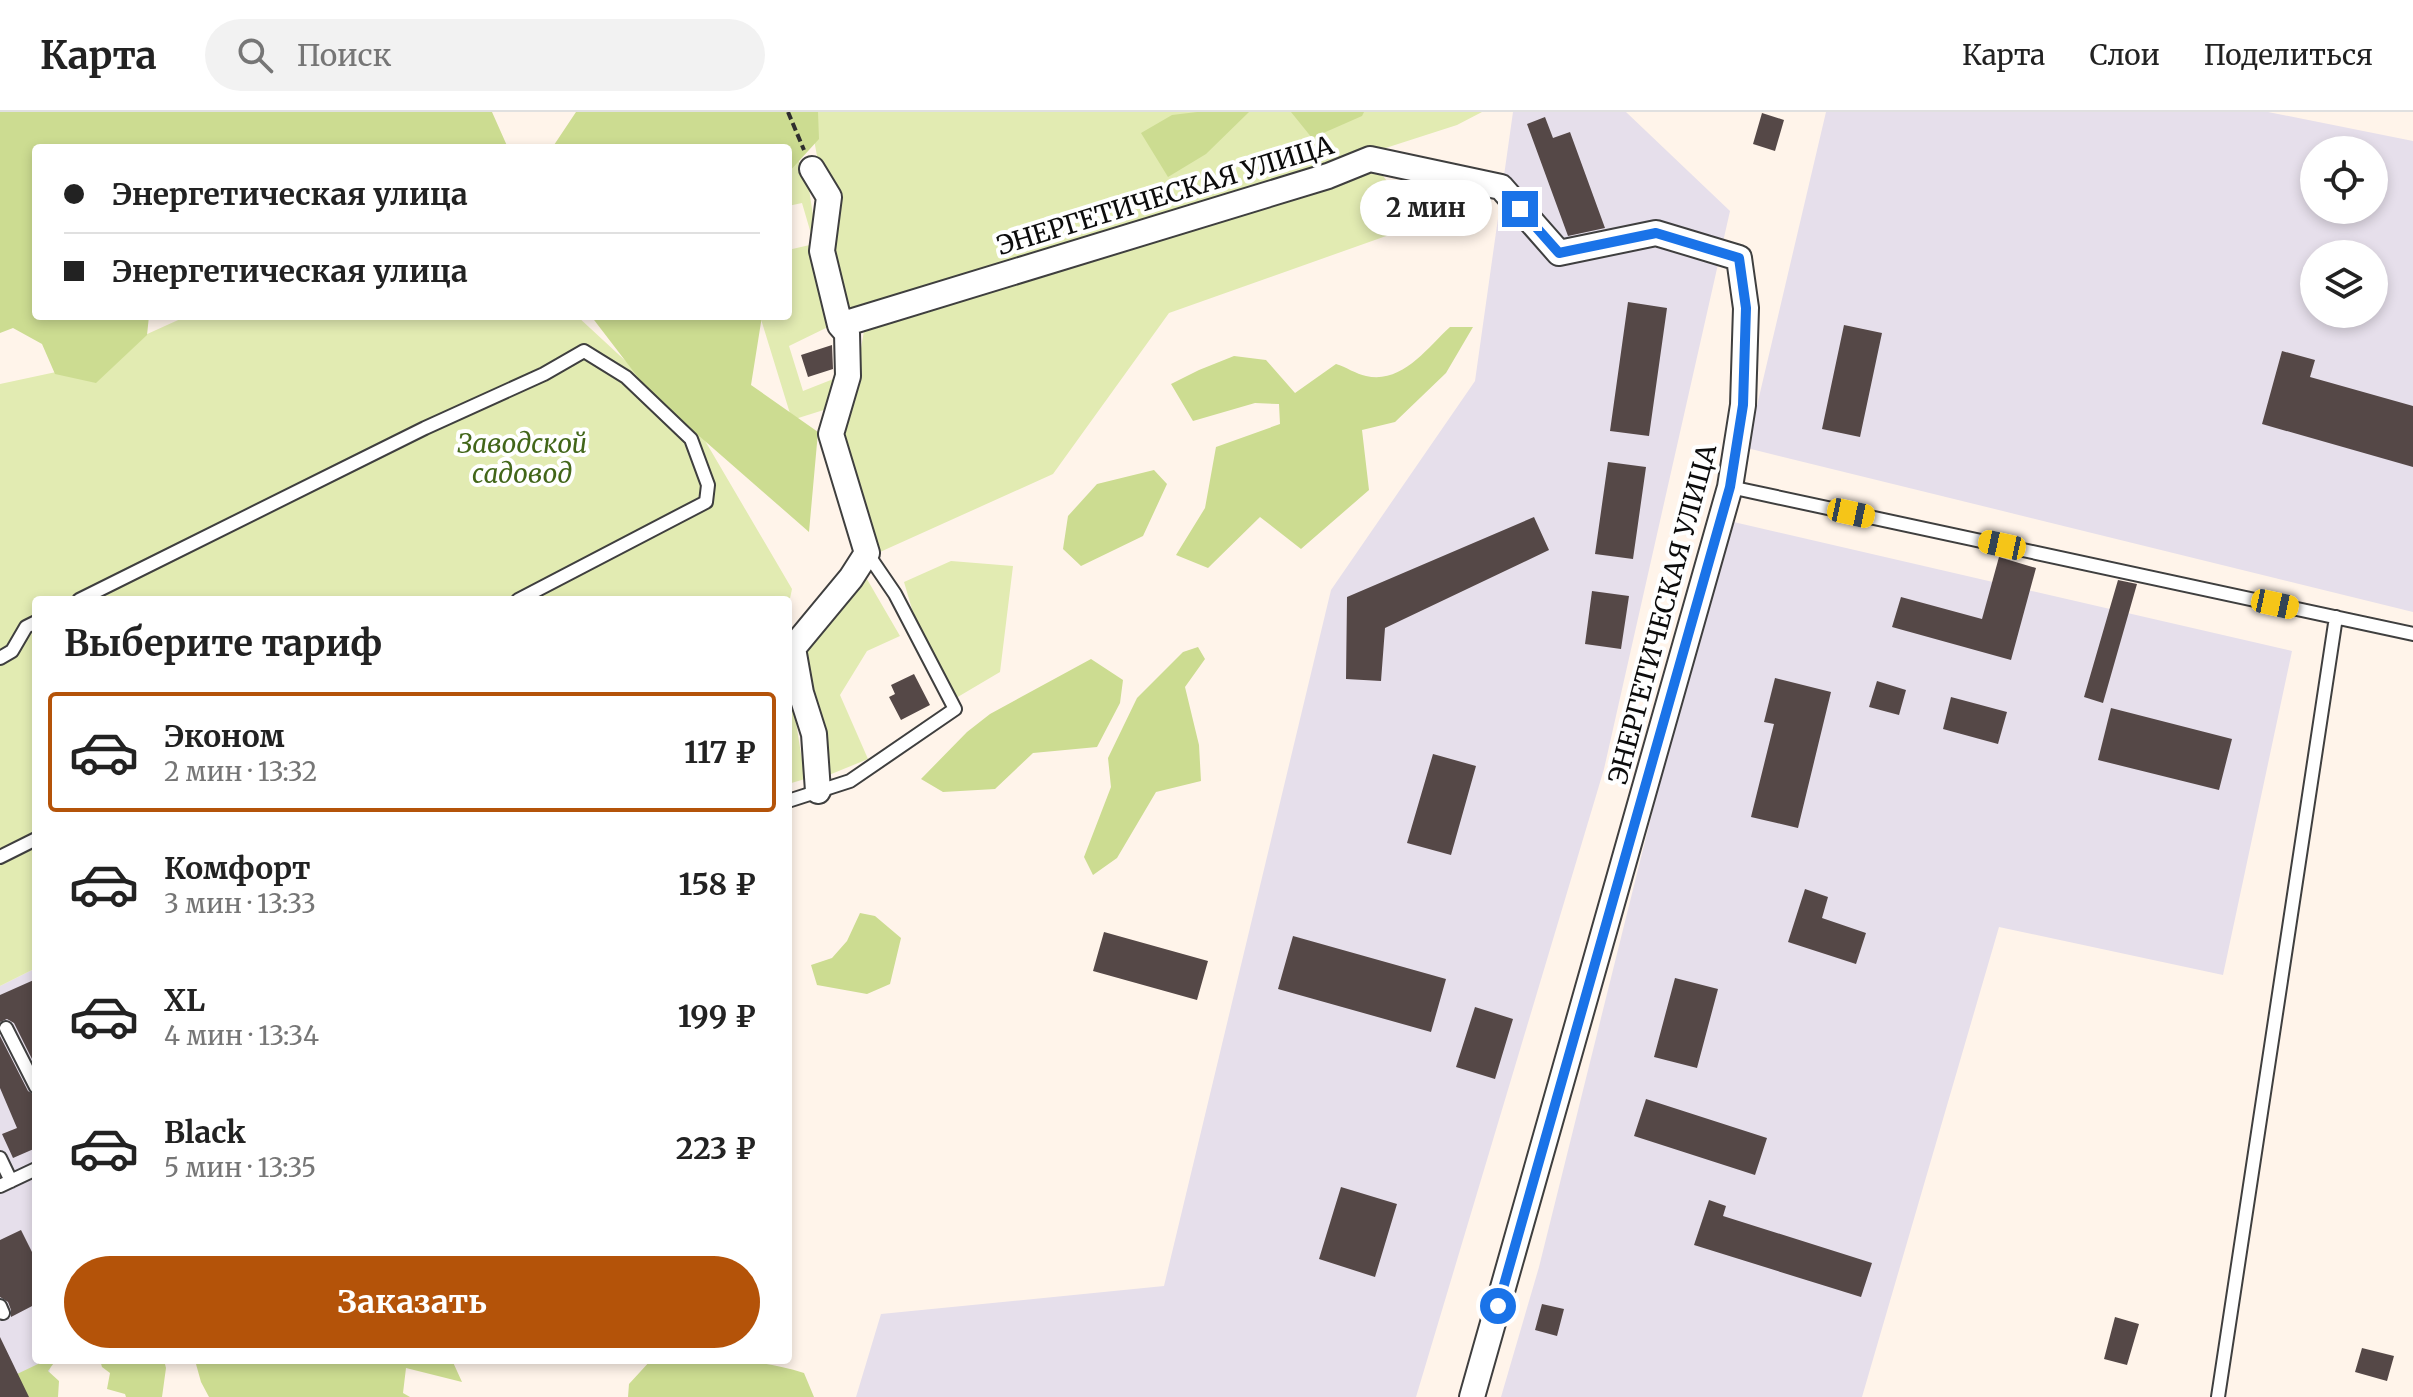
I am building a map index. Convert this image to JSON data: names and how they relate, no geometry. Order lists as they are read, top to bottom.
{
  "streets": {
    "street": ["ЭНЕРГЕТИЧЕСКАЯ УЛИЦА"]
  },
  "parks": ["Заводской садовод"],
  "page": {
    "header": "Карта",
    "search": "Поиск",
    "nav": ["Карта", "Слои", "Поделиться"],
    "banner": ["Энергетическая улица", "Энергетическая улица"],
    "bubble": "2 мин",
    "heading": "Выберите тариф",
    "list": [
      {
        "name": "Эконом",
        "note": "2 мин · 13:32",
        "value": "117 ₽"
      },
      {
        "name": "Комфорт",
        "note": "3 мин · 13:33",
        "value": "158 ₽"
      },
      {
        "name": "XL",
        "note": "4 мин · 13:34",
        "value": "199 ₽"
      },
      {
        "name": "Black",
        "note": "5 мин · 13:35",
        "value": "223 ₽"
      }
    ],
    "buttons": "Заказать"
  }
}
